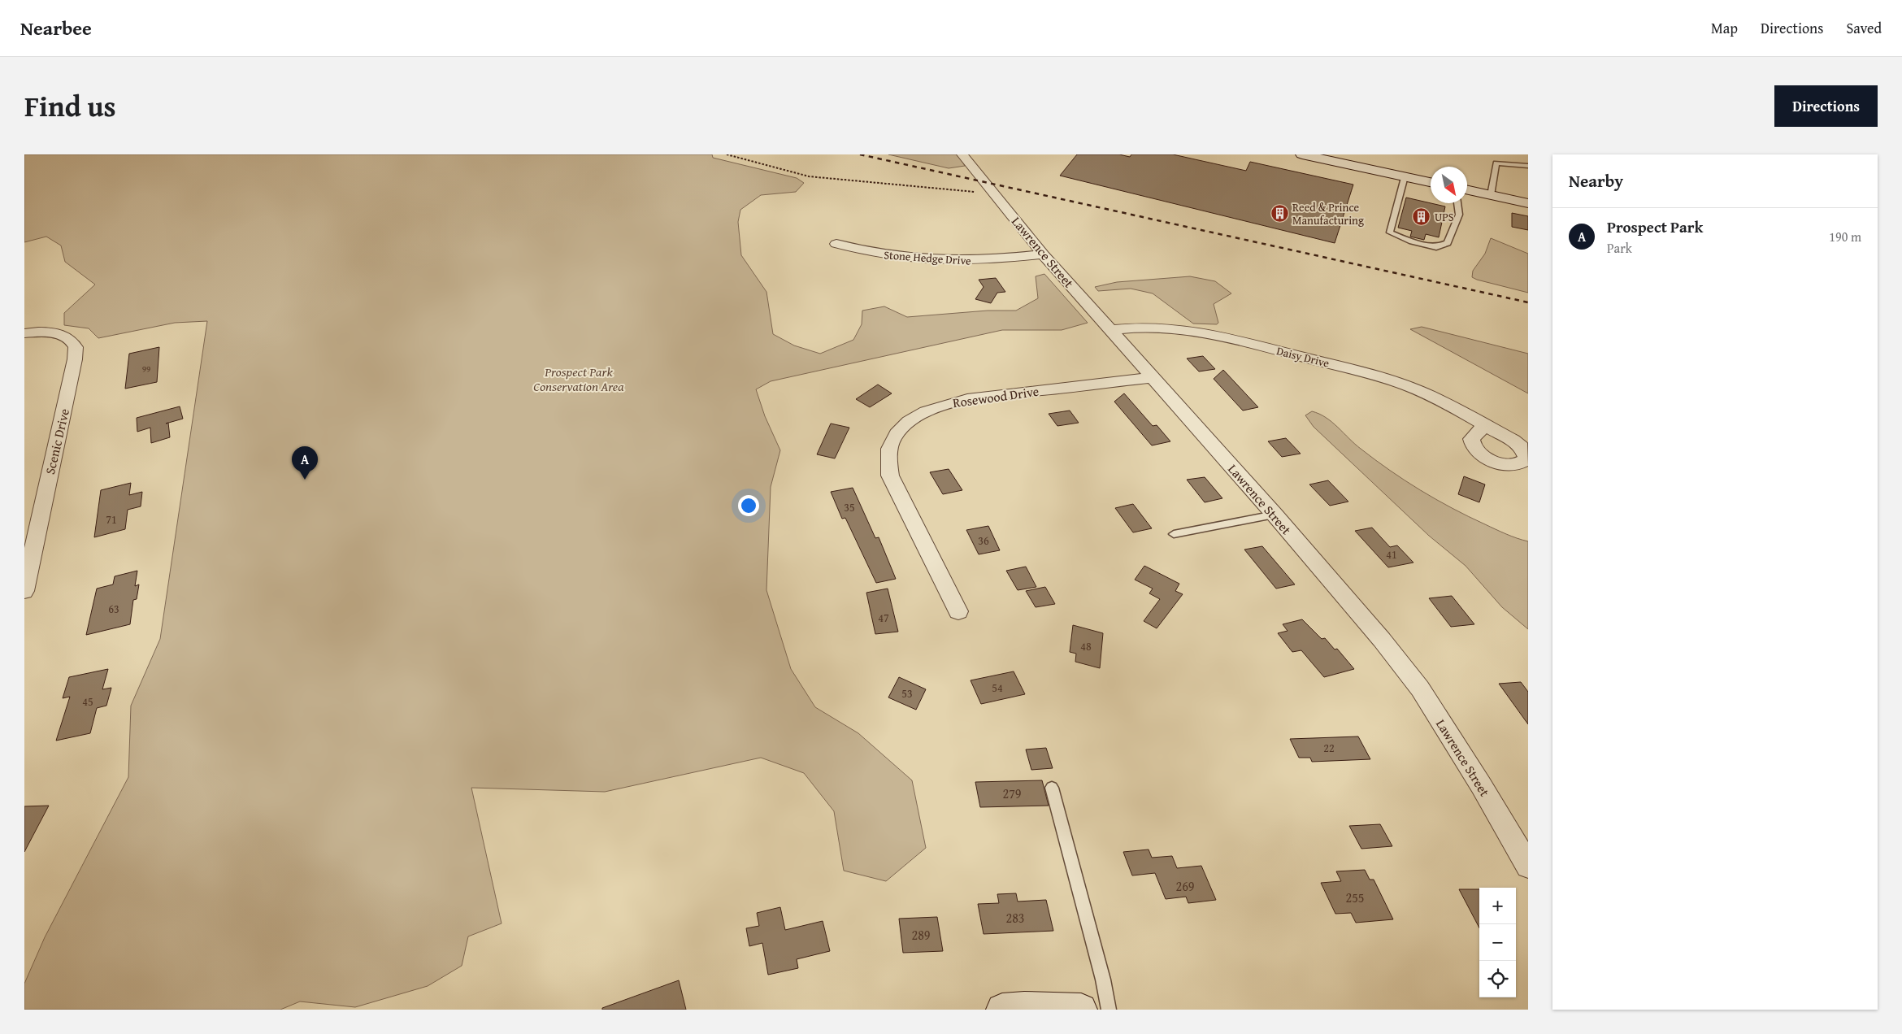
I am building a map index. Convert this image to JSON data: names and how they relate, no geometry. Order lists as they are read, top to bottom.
{
  "streets": {
    "street": [
      "Lawrence Street",
      "Stone Hedge Drive",
      "Daisy Drive",
      "Rosewood Drive",
      "Scenic Drive"
    ]
  },
  "crossings": [
    ["Lawrence Street", "Stone Hedge Drive"],
    ["Lawrence Street", "Daisy Drive"],
    ["Lawrence Street", "Rosewood Drive"]
  ],
  "parks": ["Prospect Park Conservation Area"],
  "places": {
    "building": ["Reed & Prince Manufacturing", "UPS"]
  },
  "house_numbers": [
    "99",
    "35",
    "71",
    "36",
    "41",
    "63",
    "47",
    "48",
    "54",
    "53",
    "45",
    "22",
    "279",
    "269",
    "255",
    "283",
    "289"
  ],
  "north": "bottom right",
  "page": {
    "header": "Nearbee",
    "nav": ["Map", "Directions", "Saved"],
    "title": "Find us",
    "buttons": "Directions",
    "heading": "Nearby",
    "list": [
      {
        "mark": "A",
        "name": "Prospect Park",
        "note": "Park",
        "value": "190 m"
      }
    ],
    "pins": "A",
    "map_buttons": ["+", "−"]
  }
}
